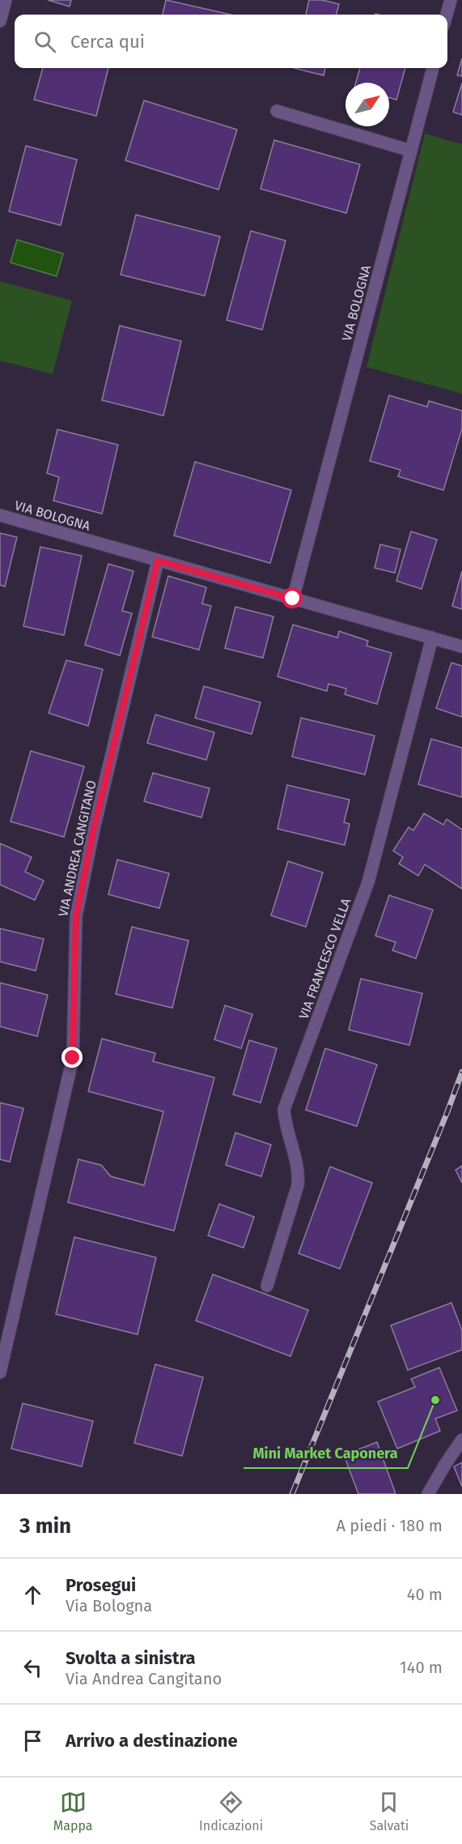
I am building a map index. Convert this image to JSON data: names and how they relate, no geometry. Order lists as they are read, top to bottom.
{
  "streets": {
    "street": ["VIA BOLOGNA", "VIA ANDREA CANGITANO", "VIA FRANCESCO VELLA"]
  },
  "crossings": [
    ["VIA BOLOGNA", "VIA ANDREA CANGITANO"],
    ["VIA BOLOGNA", "VIA FRANCESCO VELLA"]
  ],
  "places": ["Mini Market Caponera"],
  "north": "top right",
  "page": {
    "search": "Cerca qui",
    "heading": ["3 min", "A piedi · 180 m"],
    "list": [
      ["Prosegui", "Via Bologna", "40 m"],
      ["Svolta a sinistra", "Via Andrea Cangitano", "140 m"],
      "Arrivo a destinazione"
    ],
    "nav": ["Mappa", "Indicazioni", "Salvati"]
  }
}
